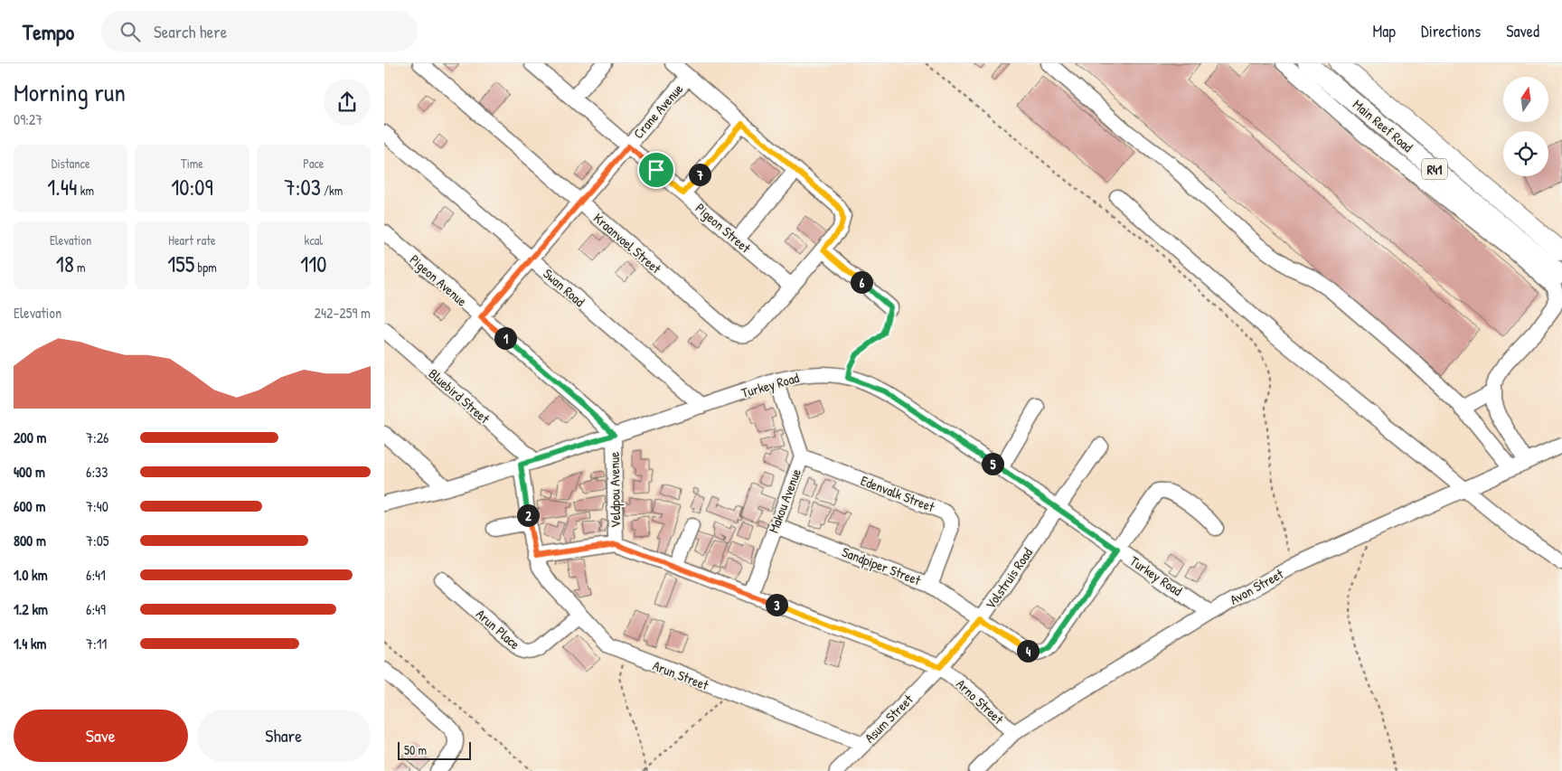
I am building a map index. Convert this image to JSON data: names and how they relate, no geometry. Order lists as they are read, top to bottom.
{
  "streets": {
    "main road": ["Main Reef Road", "R41"],
    "street": [
      "Crane Avenue",
      "Pigeon Street",
      "Kraanvoel Street",
      "Pigeon Avenue",
      "Swan Road",
      "Turkey Road",
      "Bluebird Street",
      "Veldpou Avenue",
      "Edenvalk Street",
      "Makou Avenue",
      "Sandpiper Street",
      "Volstruis Road",
      "Avon Street",
      "Arun Place",
      "Arun Street",
      "Arno Street",
      "Asum Street"
    ]
  },
  "crossings": [
    ["Crane Avenue", "Pigeon Street"],
    ["Crane Avenue", "Kraanvoel Street"],
    ["Crane Avenue", "Pigeon Avenue"],
    ["Crane Avenue", "Swan Road"],
    ["Crane Avenue", "Bluebird Street"],
    ["Pigeon Street", "Kraanvoel Street"],
    ["Pigeon Avenue", "Turkey Road"],
    ["Pigeon Avenue", "Veldpou Avenue"],
    ["Swan Road", "Turkey Road"],
    ["Turkey Road", "Bluebird Street"],
    ["Turkey Road", "Veldpou Avenue"],
    ["Turkey Road", "Makou Avenue"],
    ["Turkey Road", "Sandpiper Street"],
    ["Turkey Road", "Volstruis Road"],
    ["Turkey Road", "Avon Street"],
    ["Turkey Road", "Arun Street"],
    ["Bluebird Street", "Arun Street"],
    ["Veldpou Avenue", "Arno Street"],
    ["Edenvalk Street", "Makou Avenue"],
    ["Edenvalk Street", "Sandpiper Street"],
    ["Makou Avenue", "Sandpiper Street"],
    ["Makou Avenue", "Arno Street"],
    ["Sandpiper Street", "Volstruis Road"],
    ["Volstruis Road", "Arno Street"],
    ["Volstruis Road", "Asum Street"],
    ["Avon Street", "Arno Street"],
    ["Arun Place", "Arun Street"],
    ["Arun Street", "Arno Street"],
    ["Arun Street", "Asum Street"],
    ["Arno Street", "Asum Street"]
  ],
  "scale_bar": "50 m",
  "north": "top",
  "page": {
    "header": "Tempo",
    "search": "Search here",
    "nav": ["Map", "Directions", "Saved"],
    "heading": ["Morning run", "09:27"],
    "stats": [
      ["Distance", "1.44 km"],
      ["Time", "10:09"],
      ["Pace", "7:03 /km"],
      ["Elevation", "18 m"],
      ["Heart rate", "155 bpm"],
      ["kcal", "110"]
    ],
    "pins": [
      "7",
      "6",
      "1",
      "5",
      "2",
      "3",
      "4"
    ],
    "chart": ["Elevation", "242–259 m"],
    "list": [
      {
        "name": "200 m",
        "note": "7:26"
      },
      {
        "name": "400 m",
        "note": "6:33"
      },
      {
        "name": "600 m",
        "note": "7:40"
      },
      {
        "name": "800 m",
        "note": "7:05"
      },
      {
        "name": "1.0 km",
        "note": "6:41"
      },
      {
        "name": "1.2 km",
        "note": "6:49"
      },
      {
        "name": "1.4 km",
        "note": "7:11"
      }
    ],
    "buttons": ["Save", "Share"],
    "scale": "50 m"
  }
}
